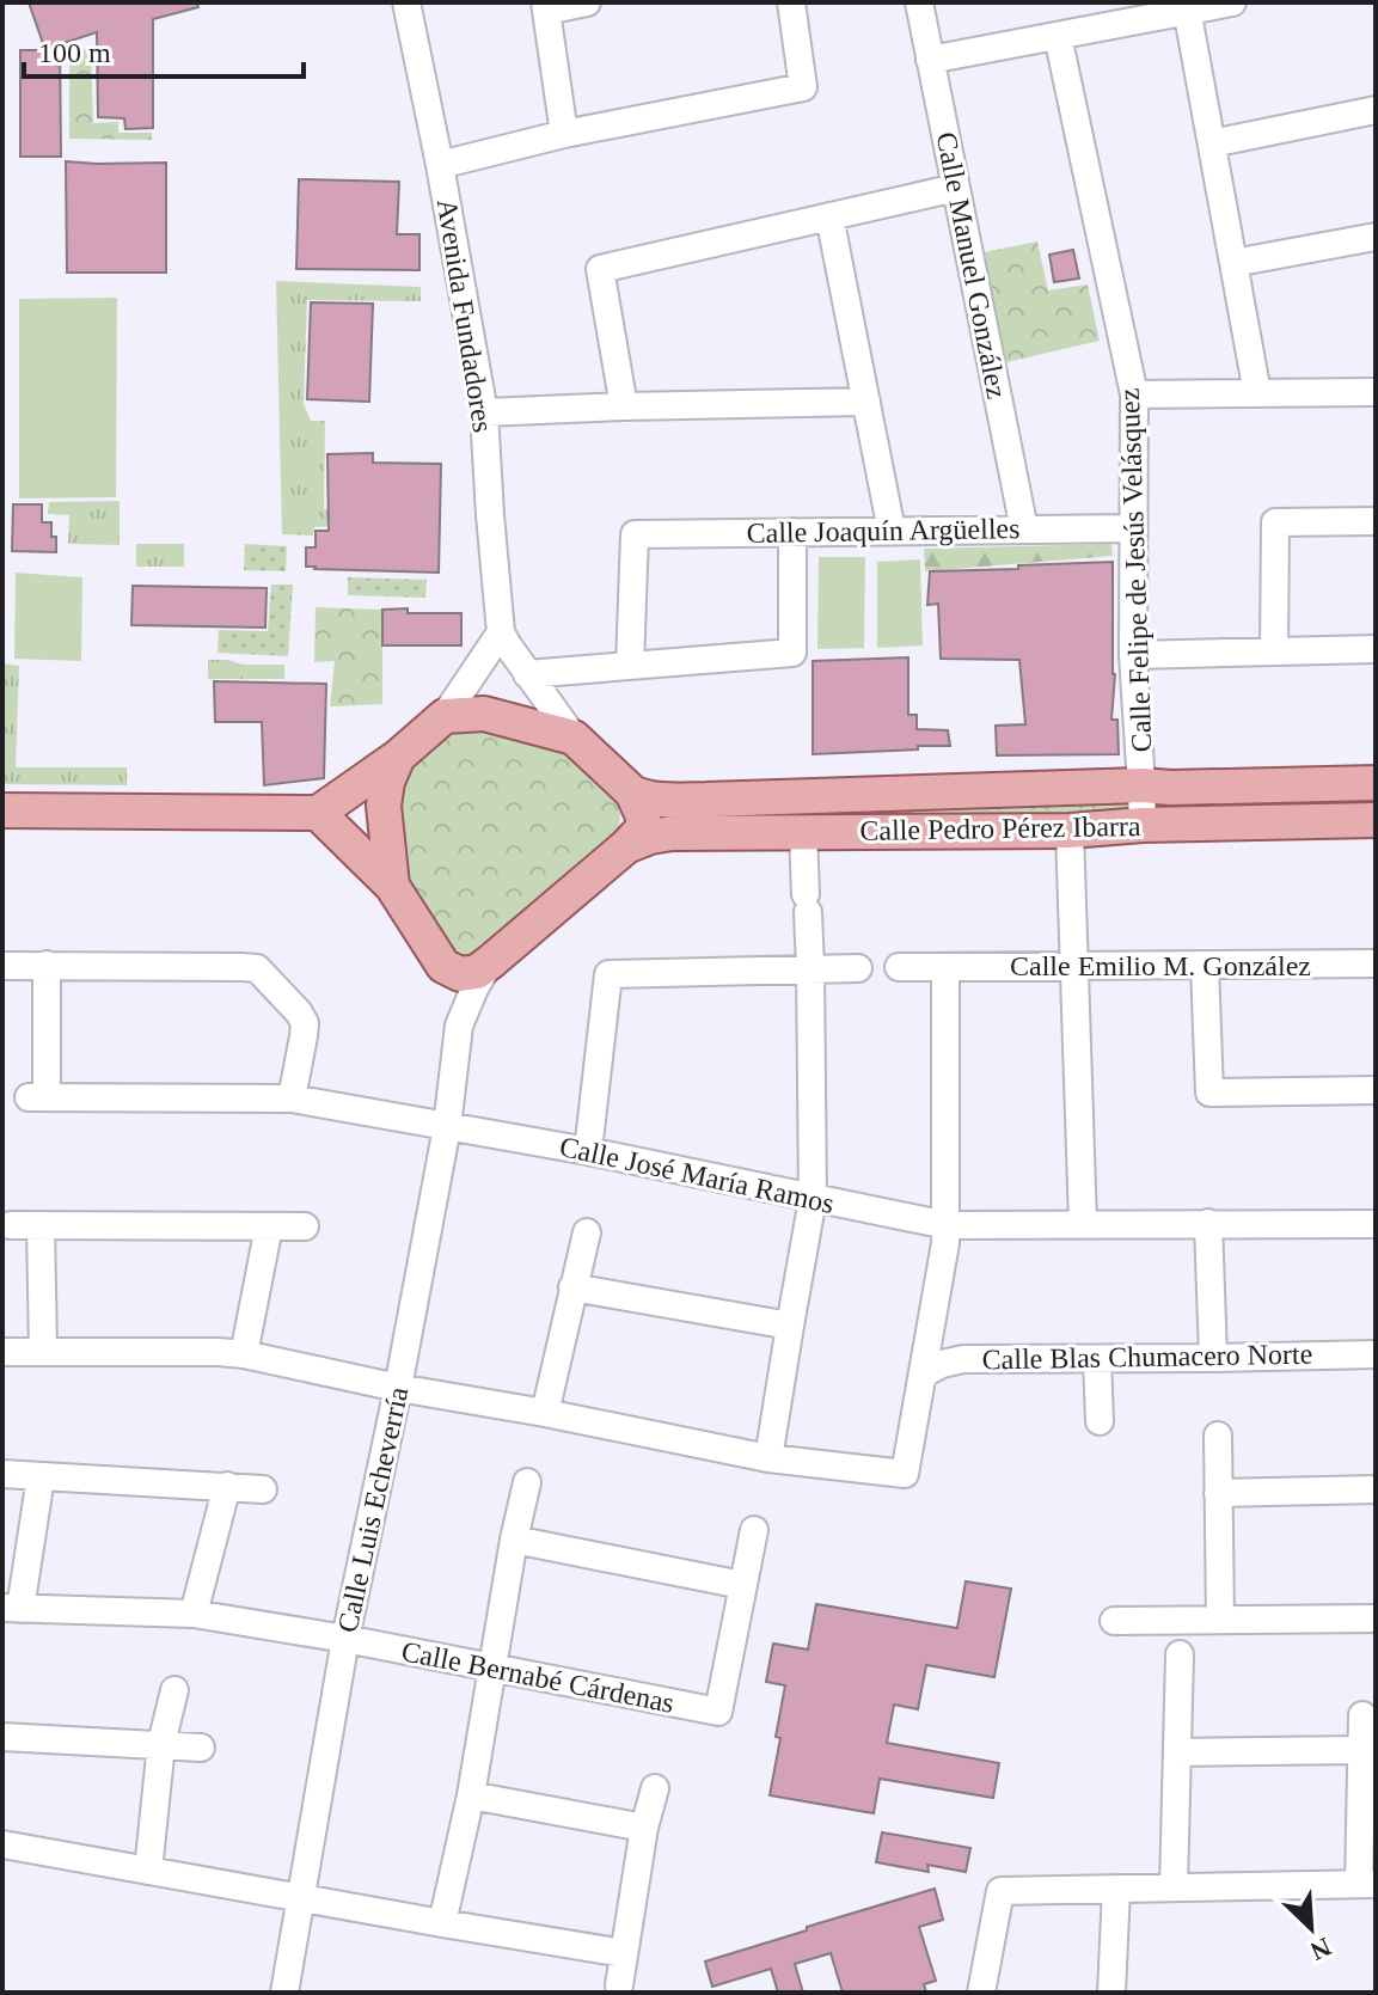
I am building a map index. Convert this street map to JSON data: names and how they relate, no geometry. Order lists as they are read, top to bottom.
{
  "streets": {
    "main road": ["Calle Pedro Pérez Ibarra"],
    "street": [
      "Calle Manuel González",
      "Avenida Fundadores",
      "Calle Joaquín Argüelles",
      "Calle Felipe de Jesús Velásquez",
      "Calle Emilio M. González",
      "Calle José María Ramos",
      "Calle Blas Chumacero Norte",
      "Calle Luis Echeverría",
      "Calle Bernabé Cárdenas"
    ]
  },
  "crossings": [
    ["Calle Manuel González", "Calle Joaquín Argüelles"],
    ["Calle Joaquín Argüelles", "Calle Felipe de Jesús Velásquez"],
    ["Calle Felipe de Jesús Velásquez", "Calle Pedro Pérez Ibarra"],
    ["Calle Pedro Pérez Ibarra", "Calle Luis Echeverría"],
    ["Calle José María Ramos", "Calle Luis Echeverría"],
    ["Calle Luis Echeverría", "Calle Bernabé Cárdenas"]
  ],
  "scale_bar": "100 m",
  "north": "bottom right"
}
